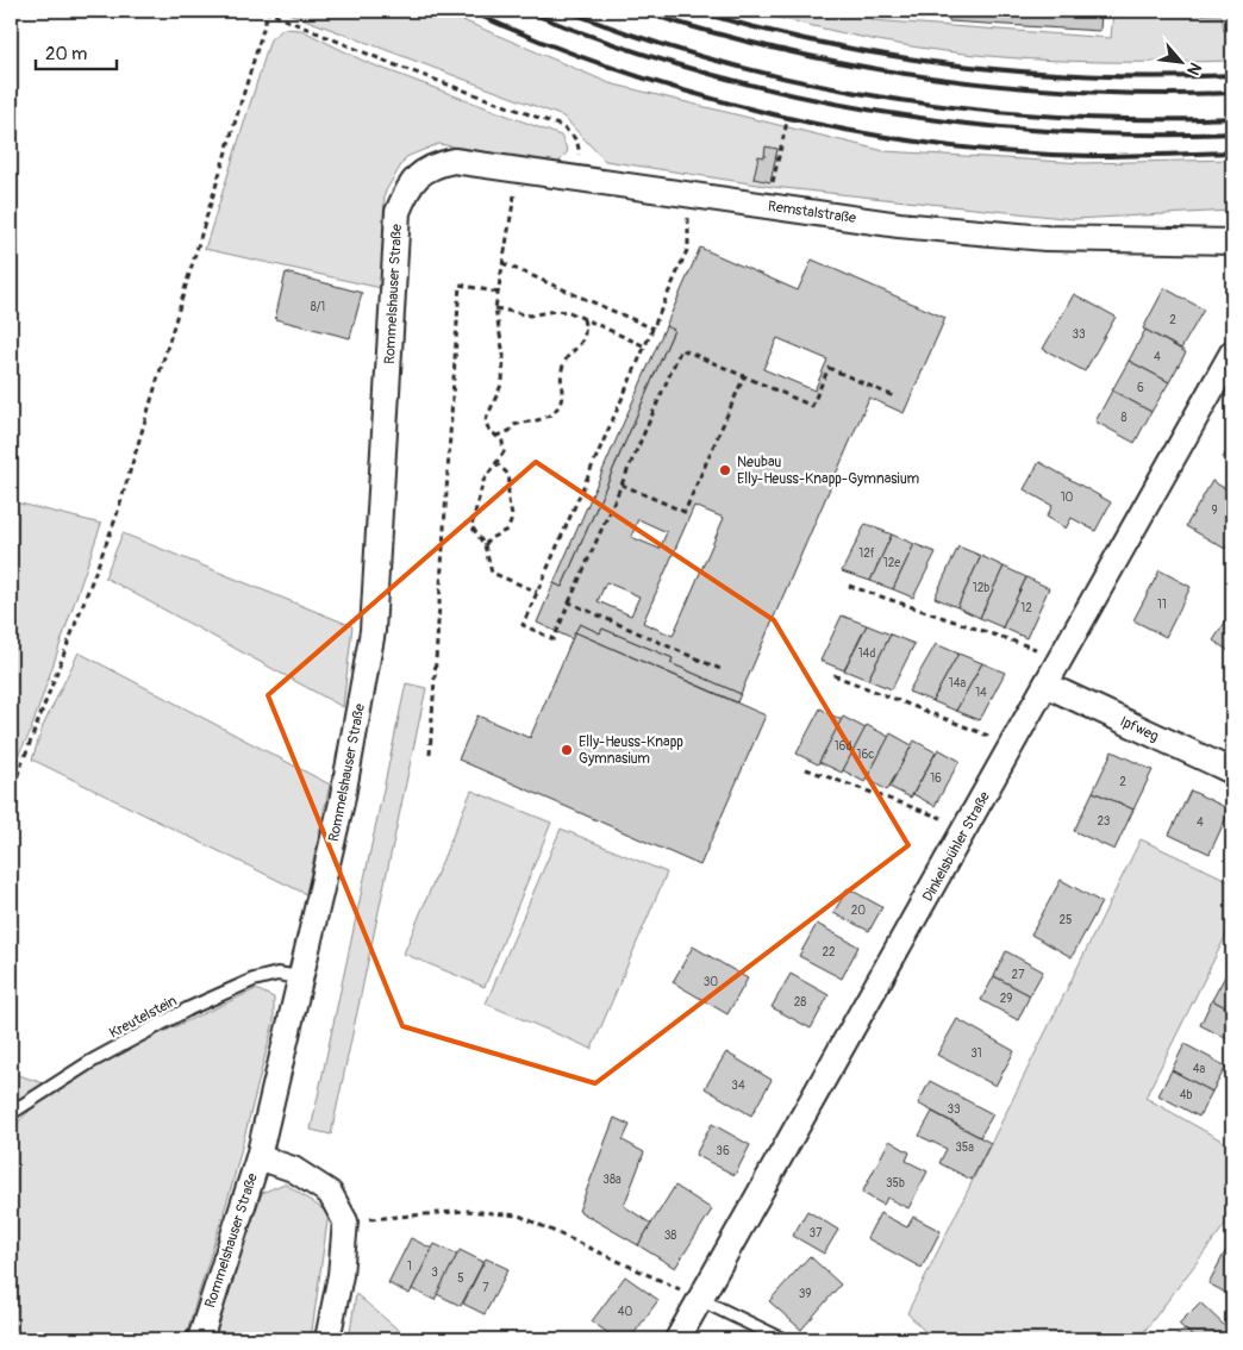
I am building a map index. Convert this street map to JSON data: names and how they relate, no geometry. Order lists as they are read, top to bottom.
{
  "streets": {
    "street": [
      "Remstalstraße",
      "Rommelshauser Straße",
      "Ipfweg",
      "Dinkelsbühler Straße"
    ],
    "lane": ["Kreutelstein"]
  },
  "crossings": [
    ["Remstalstraße", "Rommelshauser Straße"],
    ["Rommelshauser Straße", "Kreutelstein"],
    ["Ipfweg", "Dinkelsbühler Straße"]
  ],
  "places": ["Neubau Elly-Heuss-Knapp-Gymnasium", "Elly-Heuss-Knapp Gymnasium"],
  "house_numbers": [
    "8/1",
    "2",
    "33",
    "4",
    "6",
    "8",
    "10",
    "9",
    "12f",
    "12e",
    "12b",
    "11",
    "12",
    "14d",
    "14a",
    "14",
    "16d",
    "16c",
    "16",
    "2",
    "23",
    "4",
    "20",
    "25",
    "22",
    "27",
    "30",
    "29",
    "28",
    "31",
    "4a",
    "34",
    "4b",
    "33",
    "35a",
    "36",
    "38a",
    "35b",
    "37",
    "38",
    "1",
    "3",
    "5",
    "7",
    "39",
    "40"
  ],
  "scale_bar": "20 m",
  "north": "bottom right"
}
